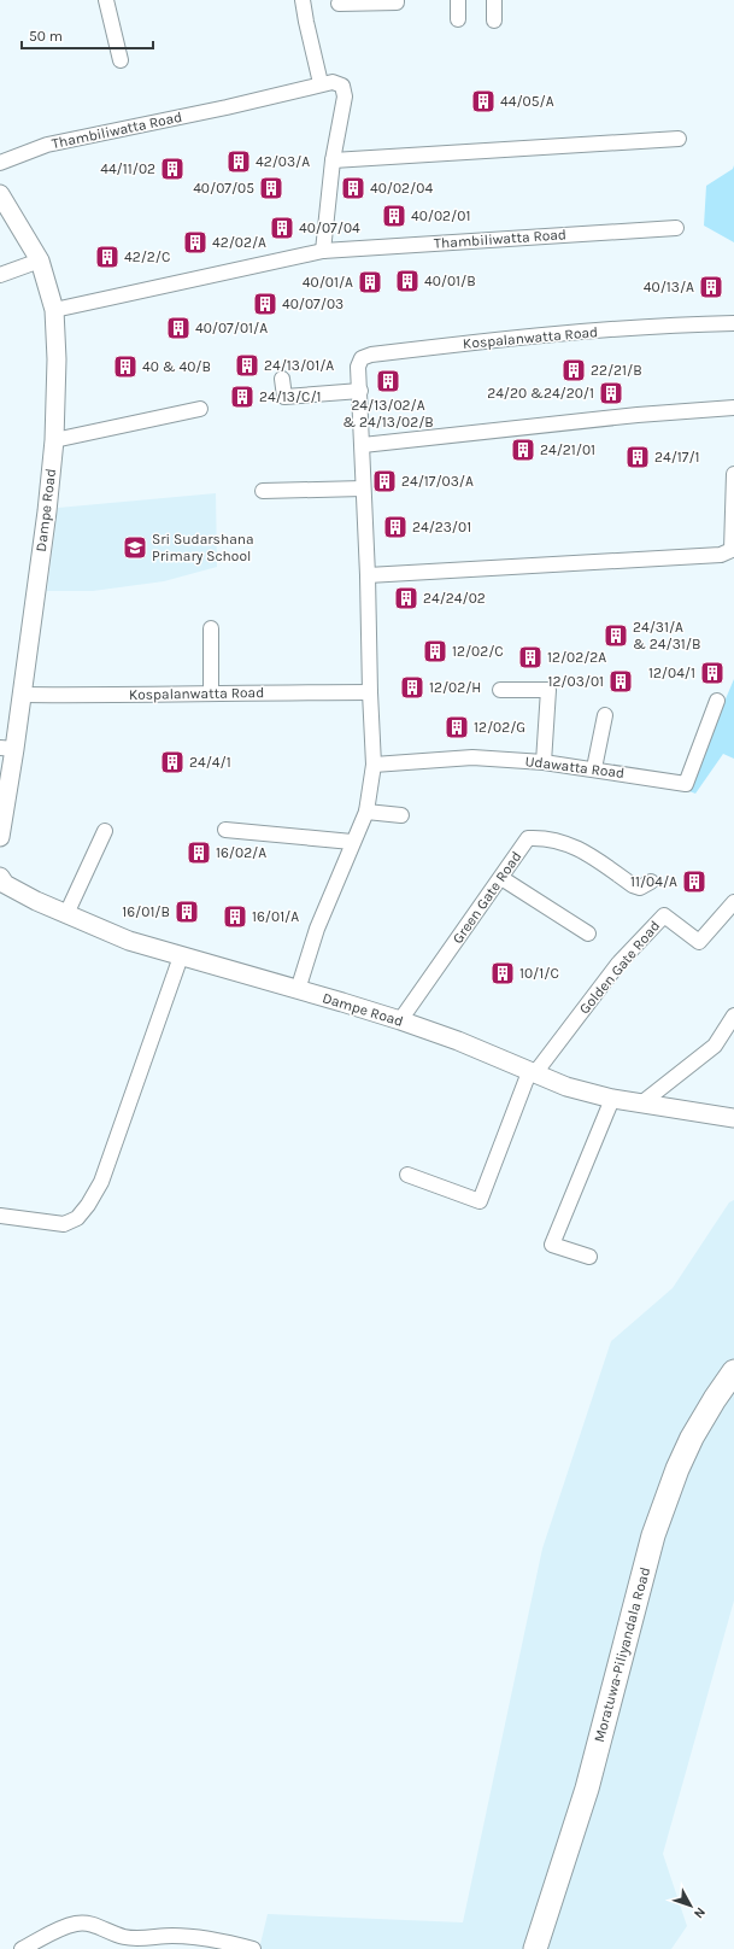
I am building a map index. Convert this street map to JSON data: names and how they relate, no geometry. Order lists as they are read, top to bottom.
{
  "streets": {
    "main road": ["Moratuwa-Piliyandala Road"],
    "street": [
      "Thambiliwatta Road",
      "Kospalanwatta Road",
      "Dampe Road",
      "Udawatta Road",
      "Green Gate Road",
      "Golden Gate Road"
    ]
  },
  "crossings": [
    ["Thambiliwatta Road", "Dampe Road"],
    ["Kospalanwatta Road", "Dampe Road"],
    ["Kospalanwatta Road", "Udawatta Road"],
    ["Dampe Road", "Green Gate Road"],
    ["Dampe Road", "Golden Gate Road"]
  ],
  "places": {
    "building": [
      "44/05/A",
      "42/03/A",
      "44/11/02",
      "40/07/05",
      "40/02/04",
      "40/02/01",
      "40/07/04",
      "42/02/A",
      "42/2/C",
      "40/01/B",
      "40/01/A",
      "40/13/A",
      "40/07/03",
      "40/07/01/A",
      "24/13/01/A",
      "40 & 40/B",
      "22/21/B",
      "24/13/02/A & 24/13/02/B",
      "24/20 &24/20/1",
      "24/13/C/1",
      "24/21/01",
      "24/17/1",
      "24/17/03/A",
      "24/23/01",
      "24/24/02",
      "24/31/A & 24/31/B",
      "12/02/C",
      "12/02/2A",
      "12/04/1",
      "12/03/01",
      "12/02/H",
      "12/02/G",
      "24/4/1",
      "16/02/A",
      "11/04/A",
      "16/01/B",
      "16/01/A",
      "10/1/C"
    ],
    "school or university": ["Sri Sudarshana Primary School"]
  },
  "scale_bar": "50 m",
  "north": "bottom right"
}
